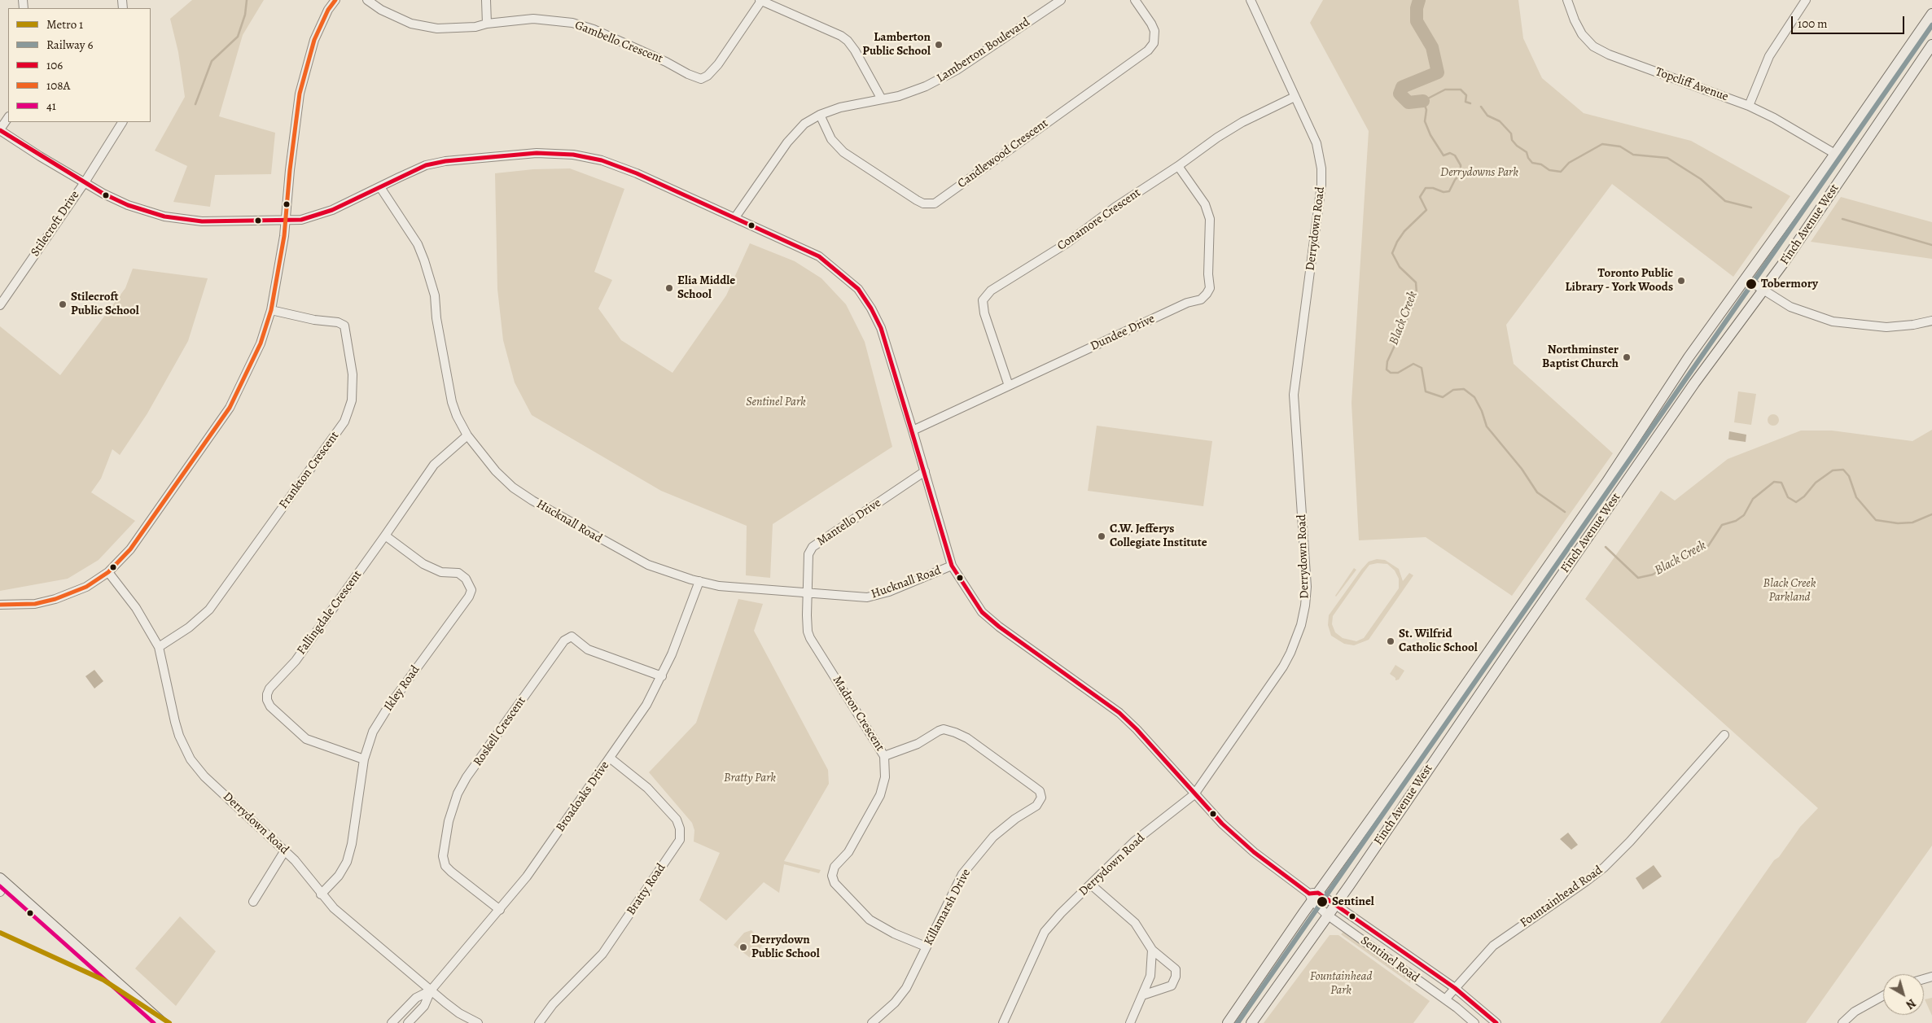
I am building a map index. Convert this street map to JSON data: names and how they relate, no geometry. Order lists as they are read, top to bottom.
{
  "streets": {
    "main road": ["Finch Avenue West"],
    "street": [
      "Gambello Crescent",
      "Lamberton Boulevard",
      "Topcliff Avenue",
      "Candlewood Crescent",
      "Conamore Crescent",
      "Stilecroft Drive",
      "Derrydown Road",
      "Dundee Drive",
      "Frankton Crescent",
      "Hucknall Road",
      "Mantello Drive",
      "Fallingdale Crescent",
      "Ikley Road",
      "Madron Crescent",
      "Roskell Crescent",
      "Broadoaks Drive",
      "Bratty Road",
      "Fountainhead Road",
      "Killamarsh Drive",
      "Sentinel Road"
    ]
  },
  "crossings": [
    ["Lamberton Boulevard", "Candlewood Crescent"],
    ["Lamberton Boulevard", "Sentinel Road"],
    ["Topcliff Avenue", "Finch Avenue West"],
    ["Conamore Crescent", "Derrydown Road"],
    ["Conamore Crescent", "Dundee Drive"],
    ["Stilecroft Drive", "Sentinel Road"],
    ["Finch Avenue West", "Sentinel Road"],
    ["Derrydown Road", "Frankton Crescent"],
    ["Derrydown Road", "Ikley Road"],
    ["Derrydown Road", "Broadoaks Drive"],
    ["Derrydown Road", "Sentinel Road"],
    ["Dundee Drive", "Sentinel Road"],
    ["Hucknall Road", "Mantello Drive"],
    ["Hucknall Road", "Fallingdale Crescent"],
    ["Hucknall Road", "Madron Crescent"],
    ["Hucknall Road", "Broadoaks Drive"],
    ["Hucknall Road", "Sentinel Road"],
    ["Mantello Drive", "Madron Crescent"],
    ["Mantello Drive", "Sentinel Road"],
    ["Fallingdale Crescent", "Ikley Road"],
    ["Madron Crescent", "Killamarsh Drive"],
    ["Roskell Crescent", "Broadoaks Drive"],
    ["Broadoaks Drive", "Bratty Road"],
    ["Fountainhead Road", "Sentinel Road"]
  ],
  "water": ["Black Creek"],
  "parks": [
    "Derrydowns Park",
    "Sentinel Park",
    "Black Creek Parkland",
    "Bratty Park",
    "Fountainhead Park"
  ],
  "places": [
    "Lamberton Public School",
    "Toronto Public Library - York Woods",
    "Tobermory",
    "Elia Middle School",
    "Stilecroft Public School",
    "Northminster Baptist Church",
    "C.W. Jefferys Collegiate Institute",
    "St. Wilfrid Catholic School",
    "Sentinel",
    "Derrydown Public School"
  ],
  "lines": [
    "transit line 108A",
    "rail line 6",
    "transit line 106",
    "transit line 41",
    "metro line 1"
  ],
  "legend": [
    "Metro 1",
    "Railway 6",
    "106",
    "108A",
    "41"
  ],
  "scale_bar": "100 m",
  "north": "bottom right"
}
